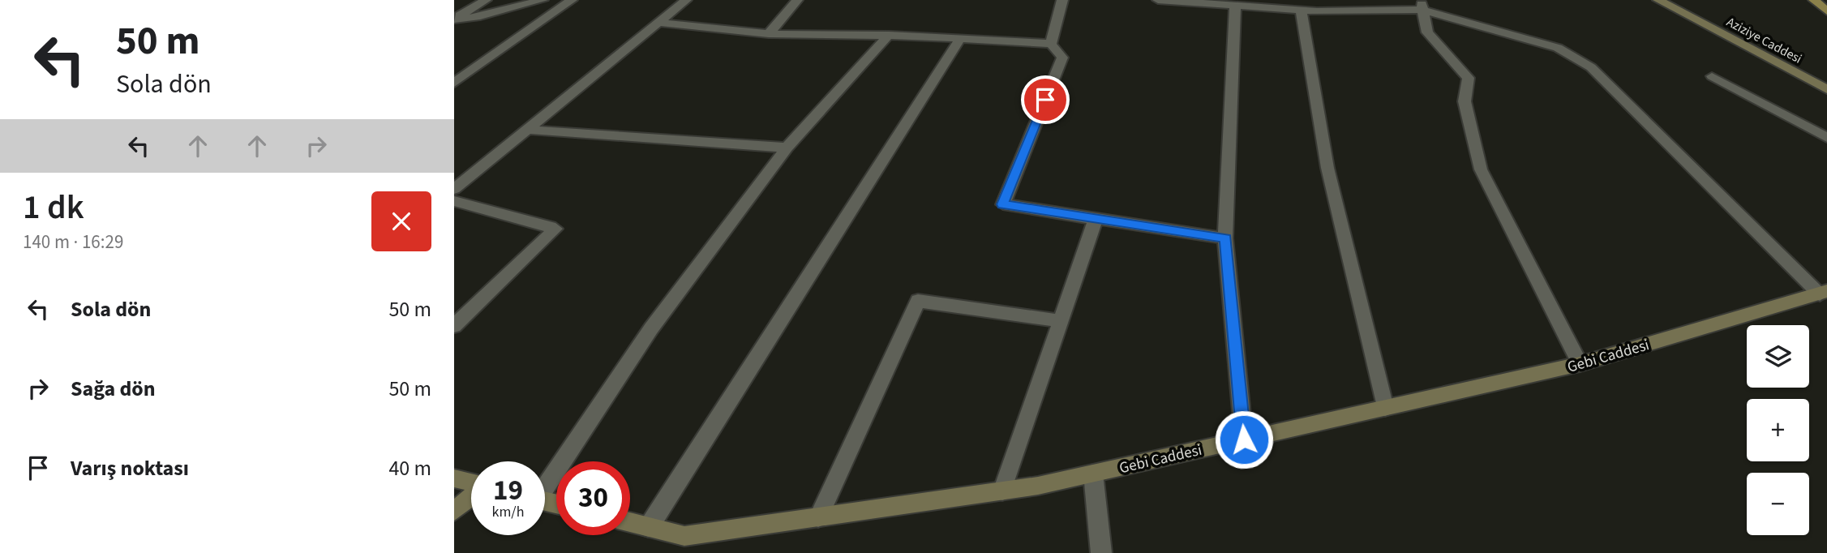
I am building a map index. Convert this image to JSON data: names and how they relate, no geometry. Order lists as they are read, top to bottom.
{
  "streets": {
    "main road": ["Aziziye Caddesi", "Gebi Caddesi"]
  },
  "page": {
    "turn": ["50 m", "Sola dön"],
    "heading": ["1 dk", "140 m · 16:29"],
    "list": [
      {
        "name": "Sola dön",
        "value": "50 m"
      },
      {
        "name": "Sağa dön",
        "value": "50 m"
      },
      {
        "name": "Varış noktası",
        "value": "40 m"
      }
    ],
    "map_buttons": ["+", "−"],
    "speed": "19 km/h",
    "limit": "30"
  }
}
